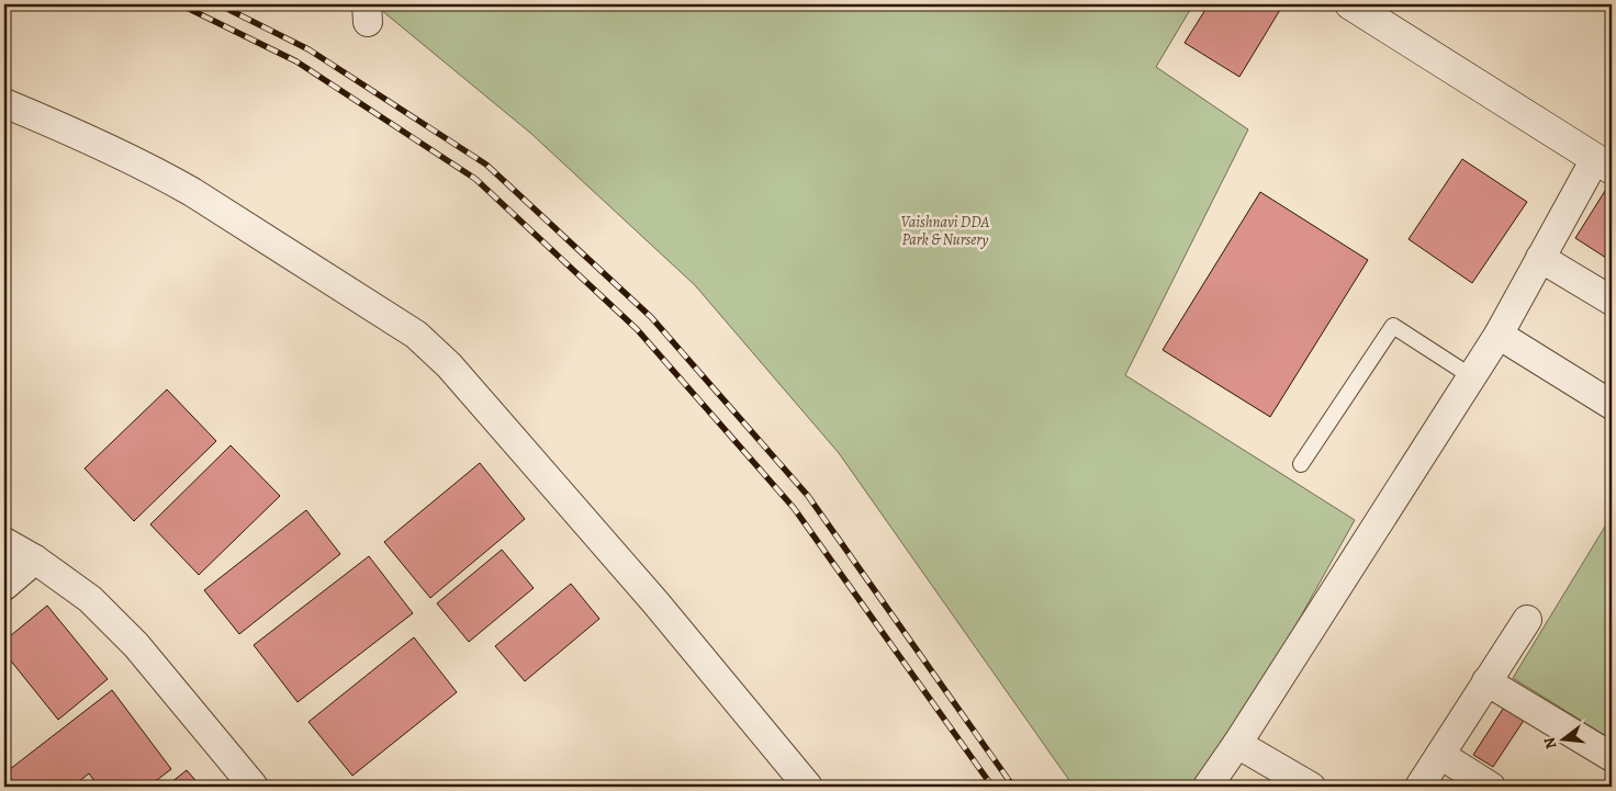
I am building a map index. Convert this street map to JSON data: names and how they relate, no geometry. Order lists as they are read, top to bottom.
{
  "parks": ["Vaishnavi DDA Park & Nursery"],
  "north": "left"
}
